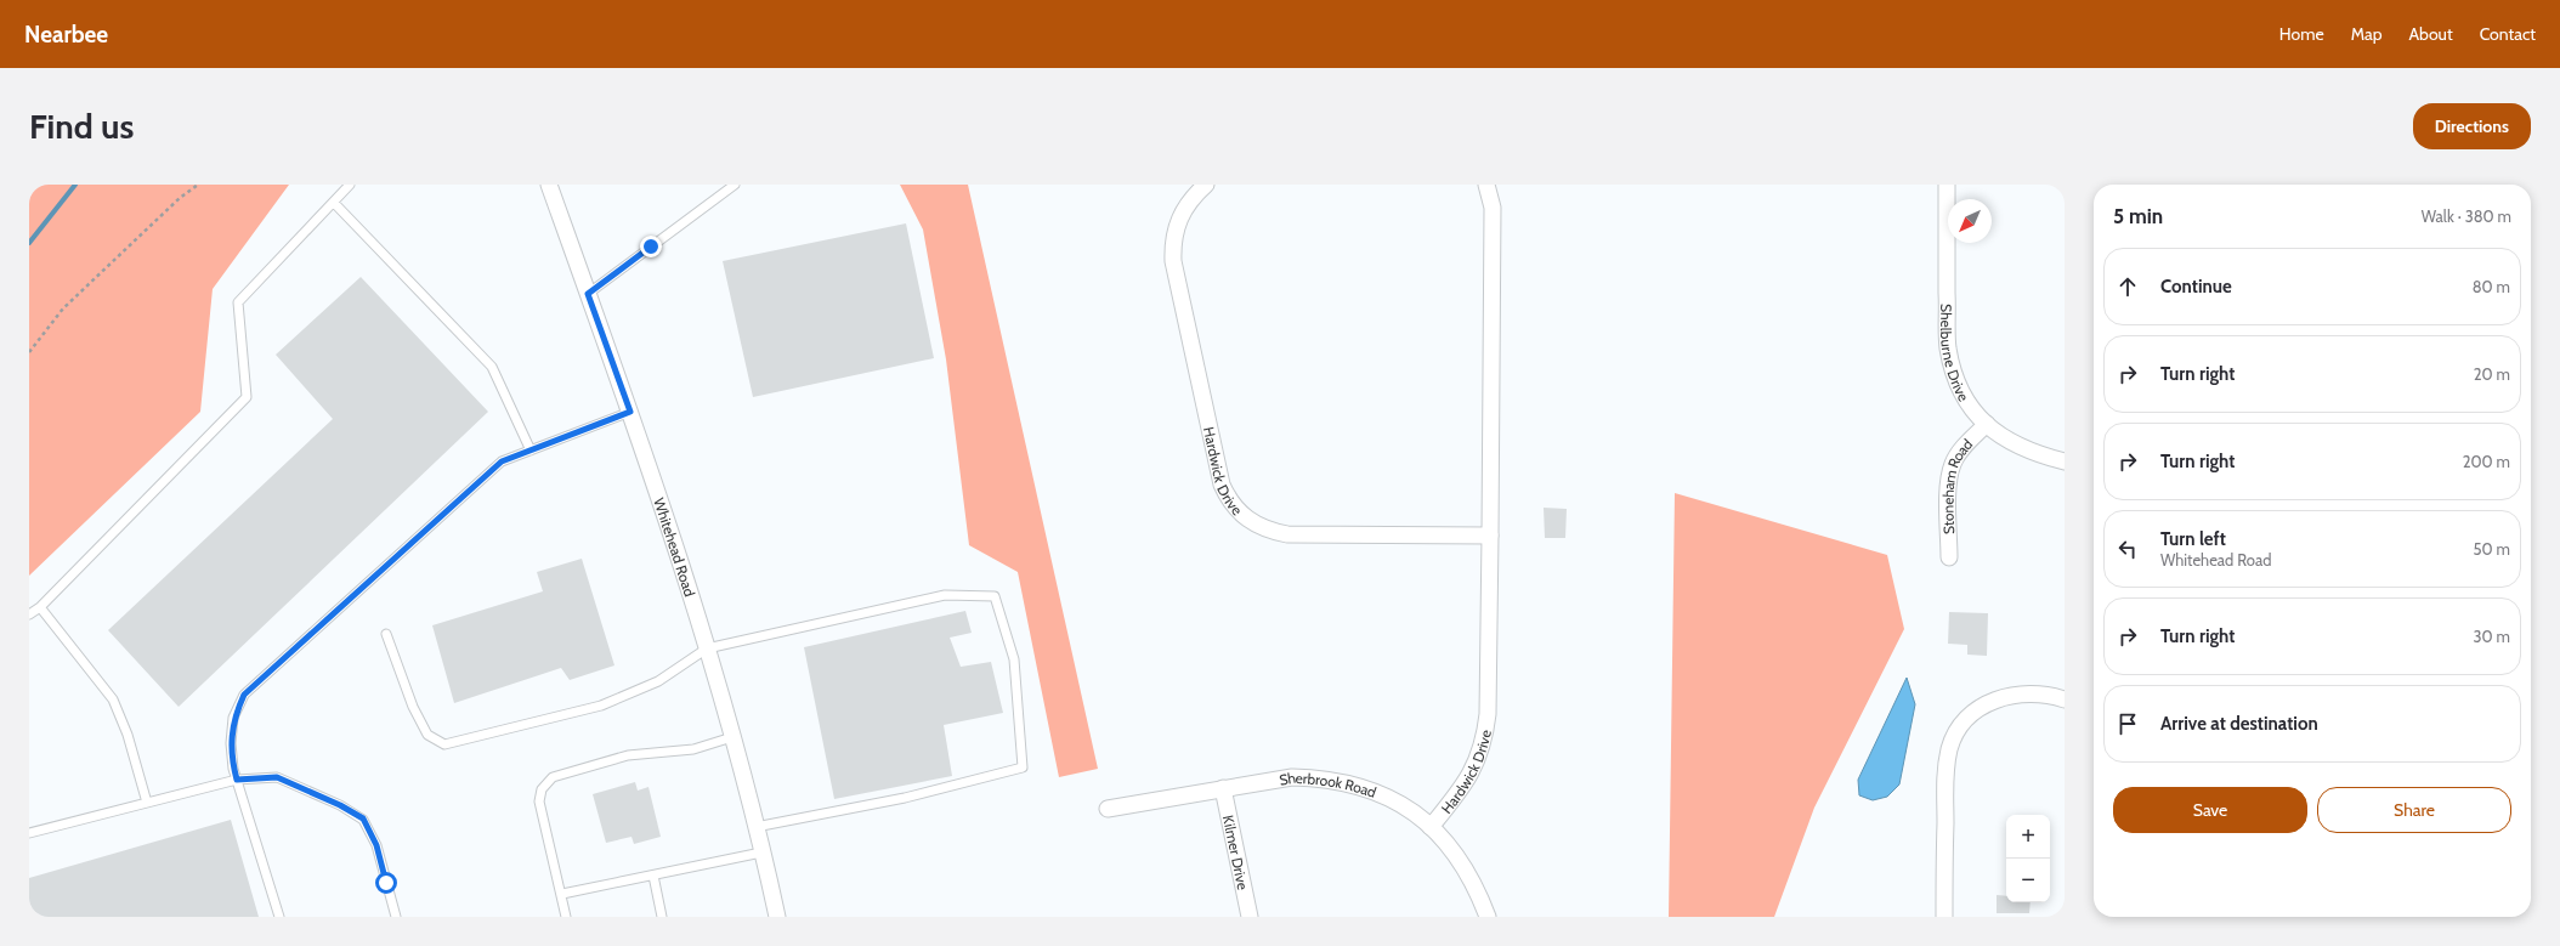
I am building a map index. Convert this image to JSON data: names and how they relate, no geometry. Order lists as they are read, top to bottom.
{
  "streets": {
    "street": [
      "Shelburne Drive",
      "Hardwick Drive",
      "Stoneham Road",
      "Whitehead Road",
      "Sherbrook Road",
      "Kilmer Drive"
    ]
  },
  "crossings": [
    ["Shelburne Drive", "Stoneham Road"],
    ["Hardwick Drive", "Sherbrook Road"],
    ["Sherbrook Road", "Kilmer Drive"]
  ],
  "north": "bottom left",
  "page": {
    "header": "Nearbee",
    "nav": [
      "Home",
      "Map",
      "About",
      "Contact"
    ],
    "buttons": [
      "Directions",
      ["Save", "Share"]
    ],
    "title": "Find us",
    "heading": ["5 min", "Walk · 380 m"],
    "list": [
      ["Continue", "80 m"],
      ["Turn right", "20 m"],
      ["Turn right", "200 m"],
      ["Turn left", "Whitehead Road", "50 m"],
      ["Turn right", "30 m"],
      "Arrive at destination"
    ],
    "map_buttons": ["+", "−"]
  }
}
